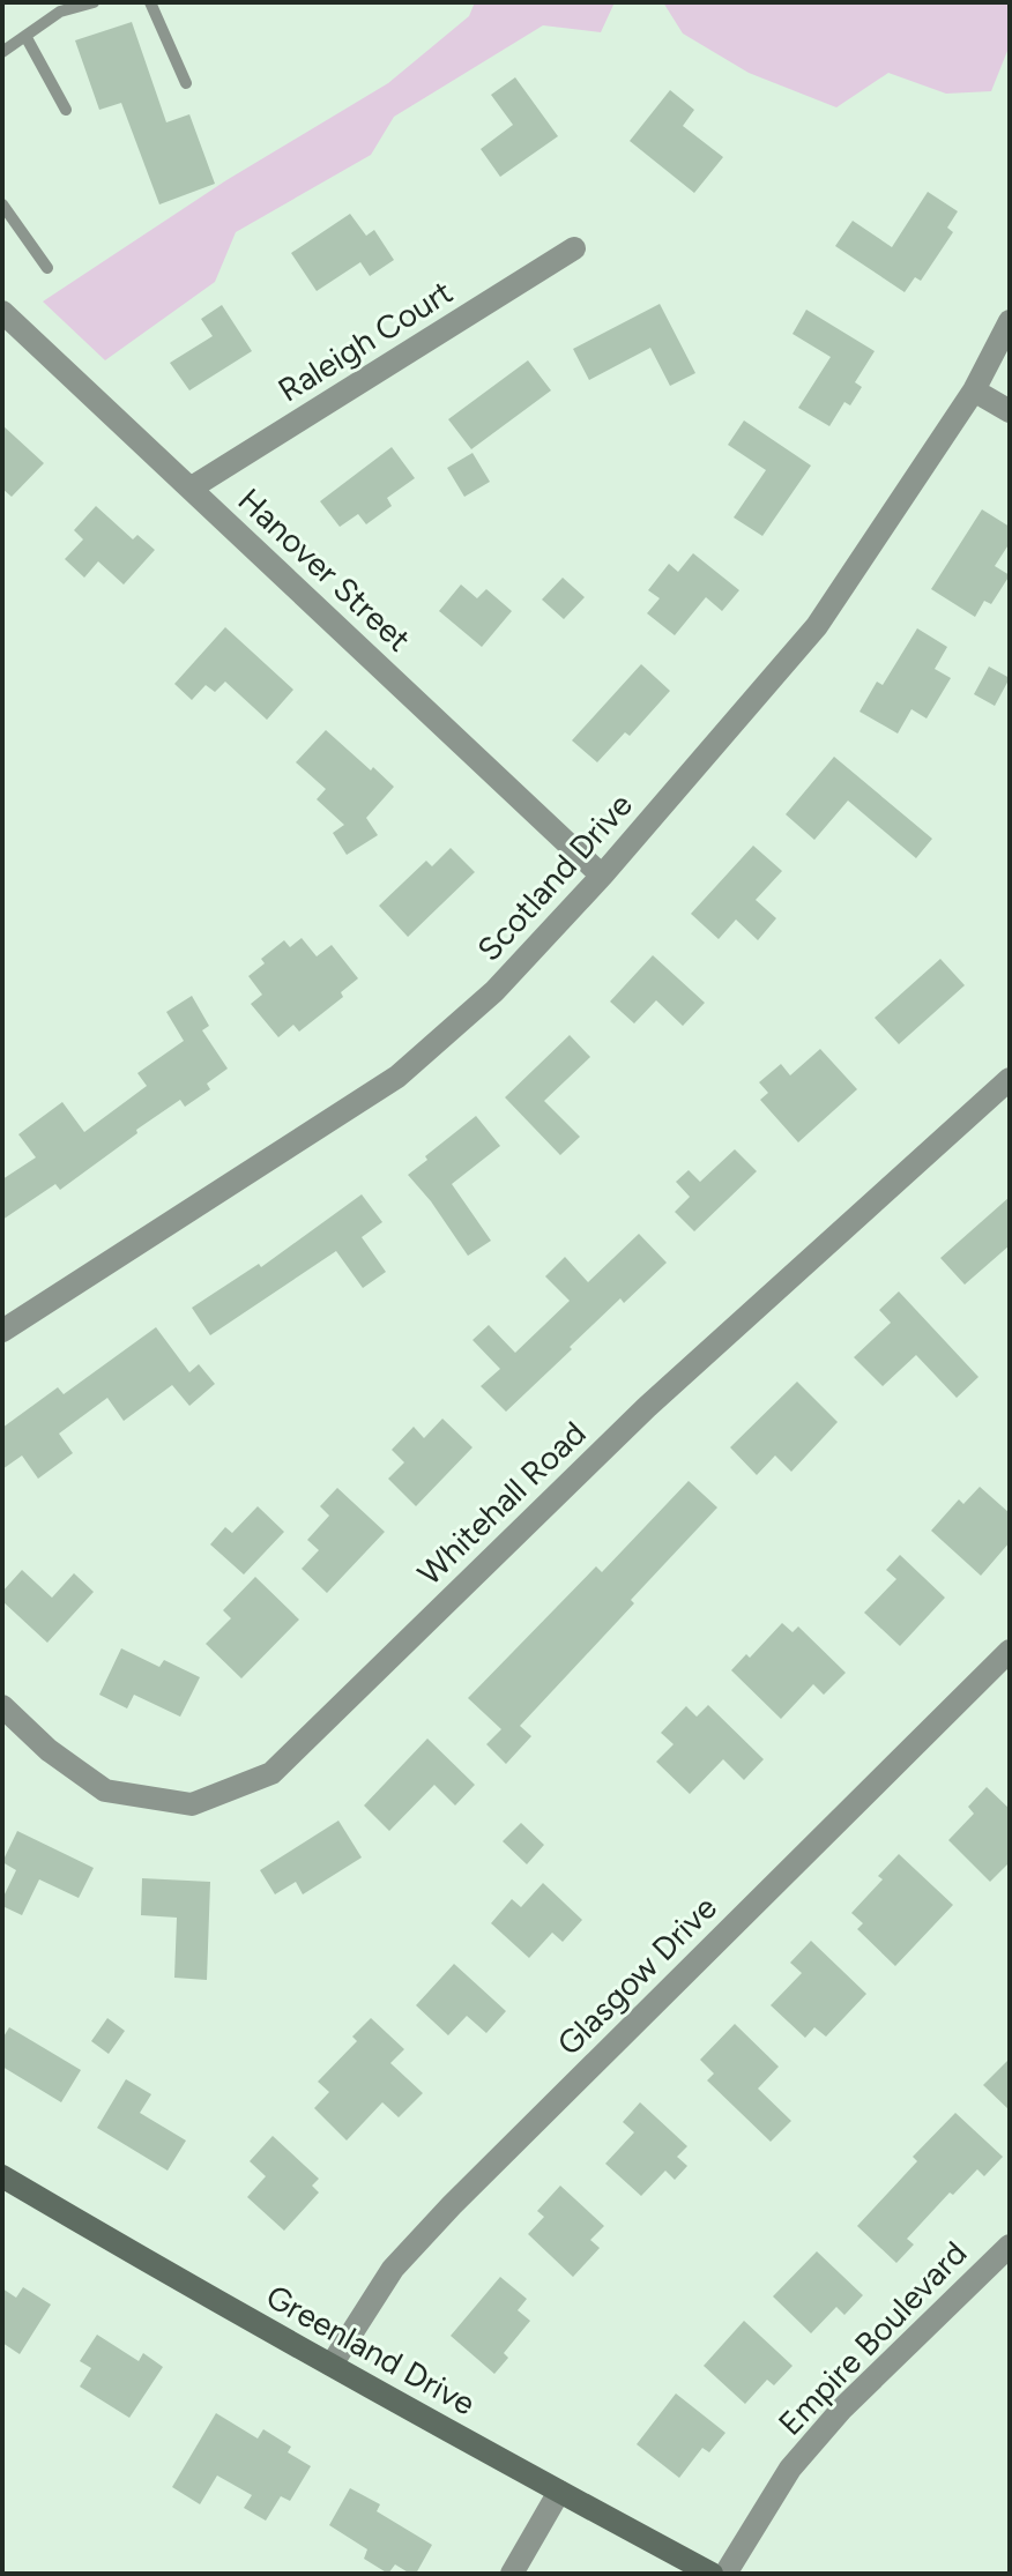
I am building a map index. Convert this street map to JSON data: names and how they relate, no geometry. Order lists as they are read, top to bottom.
{
  "streets": {
    "street": [
      "Raleigh Court",
      "Hanover Street",
      "Scotland Drive",
      "Whitehall Road",
      "Glasgow Drive",
      "Empire Boulevard",
      "Greenland Drive"
    ]
  },
  "crossings": [
    ["Raleigh Court", "Hanover Street"],
    ["Hanover Street", "Scotland Drive"],
    ["Glasgow Drive", "Greenland Drive"]
  ]
}
